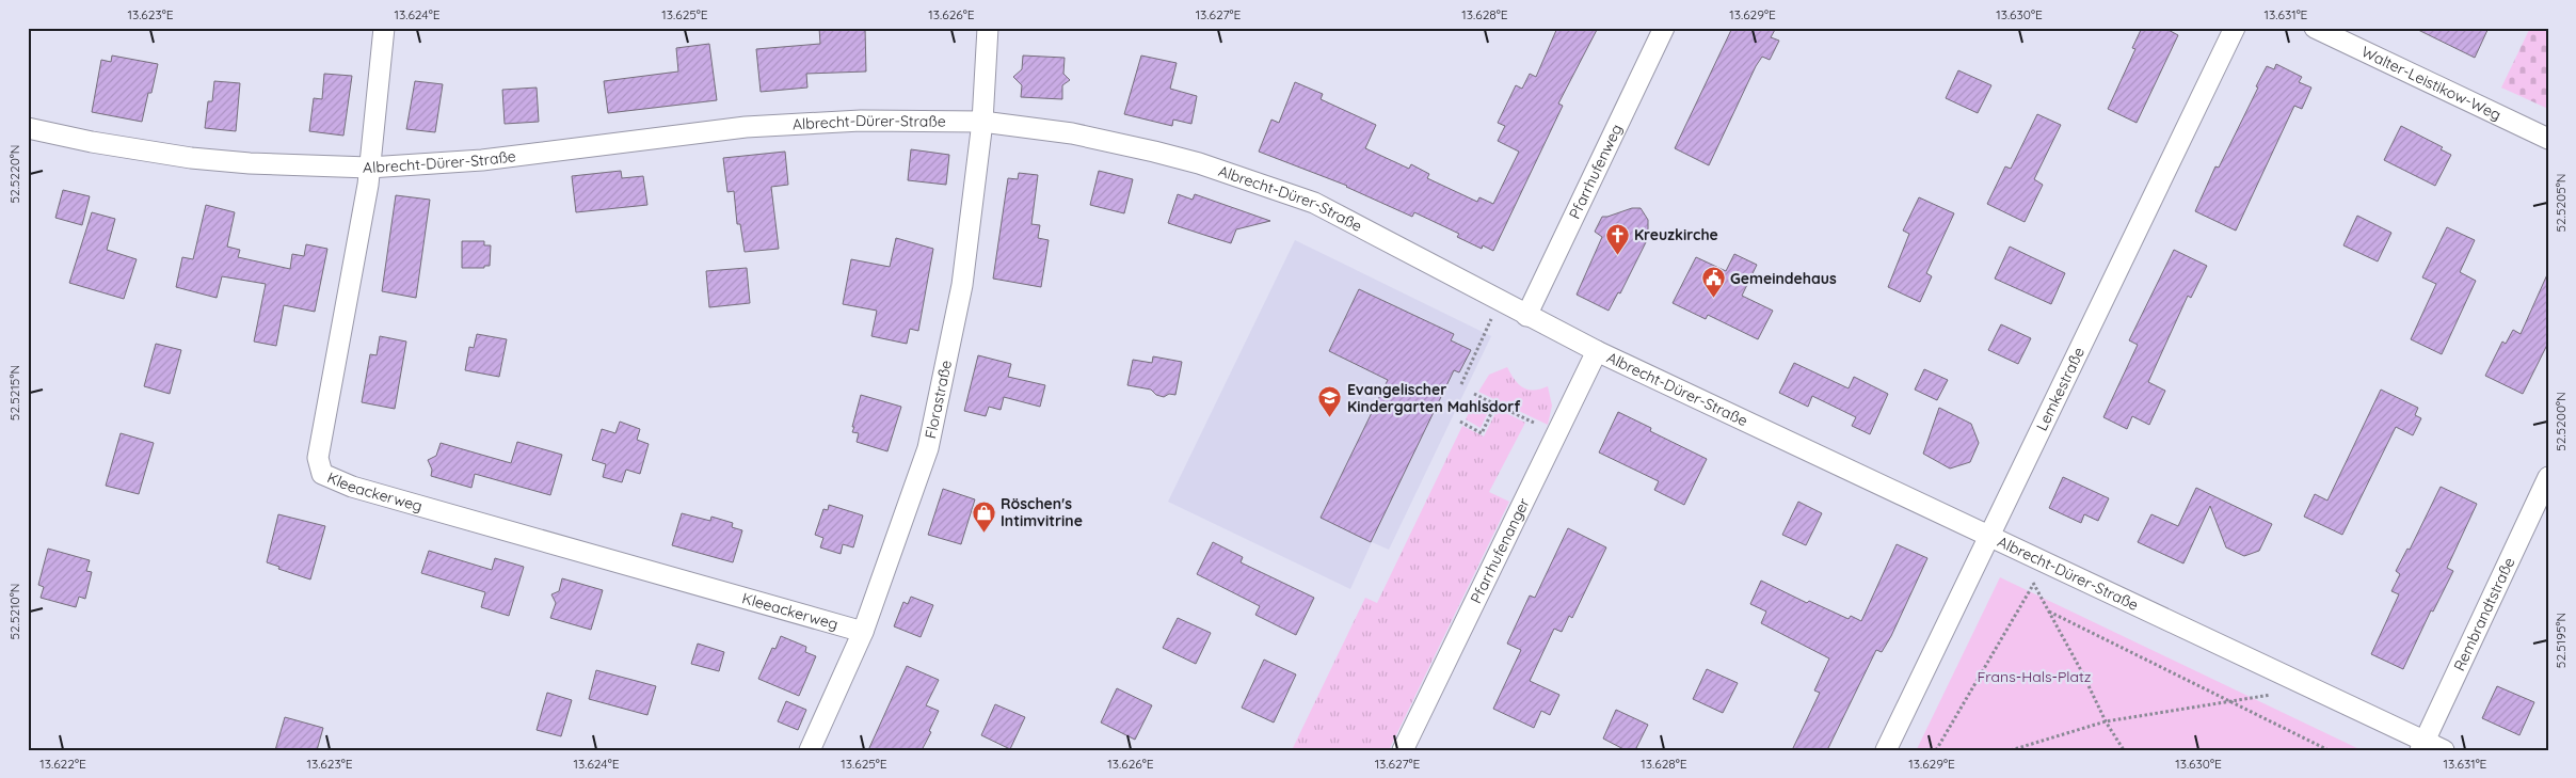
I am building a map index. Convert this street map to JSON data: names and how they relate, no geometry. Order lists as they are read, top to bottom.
{
  "streets": {
    "street": [
      "Walter-Leistikow-Weg",
      "Albrecht-Dürer-Straße",
      "Pfarrhufenweg",
      "Lemkestraße",
      "Florastraße",
      "Kleeackerweg",
      "Pfarrhufenanger",
      "Rembrandtstraße"
    ]
  },
  "crossings": [
    ["Albrecht-Dürer-Straße", "Pfarrhufenweg"],
    ["Albrecht-Dürer-Straße", "Lemkestraße"],
    ["Albrecht-Dürer-Straße", "Florastraße"],
    ["Albrecht-Dürer-Straße", "Kleeackerweg"],
    ["Albrecht-Dürer-Straße", "Pfarrhufenanger"],
    ["Albrecht-Dürer-Straße", "Rembrandtstraße"],
    ["Florastraße", "Kleeackerweg"]
  ],
  "parks": ["Frans-Hals-Platz"],
  "places": {
    "church": ["Kreuzkirche"],
    "public building": ["Gemeindehaus"],
    "school or university": ["Evangelischer Kindergarten Mahlsdorf"],
    "shop": ["Röschen's Intimvitrine"]
  },
  "coordinates": [
    "13.623°E",
    "13.624°E",
    "13.625°E",
    "13.626°E",
    "13.627°E",
    "13.628°E",
    "13.629°E",
    "13.630°E",
    "13.631°E",
    "52.5220°N",
    "52.5205°N",
    "52.5215°N",
    "52.5200°N",
    "52.5210°N",
    "52.5195°N",
    "13.622°E"
  ]
}
